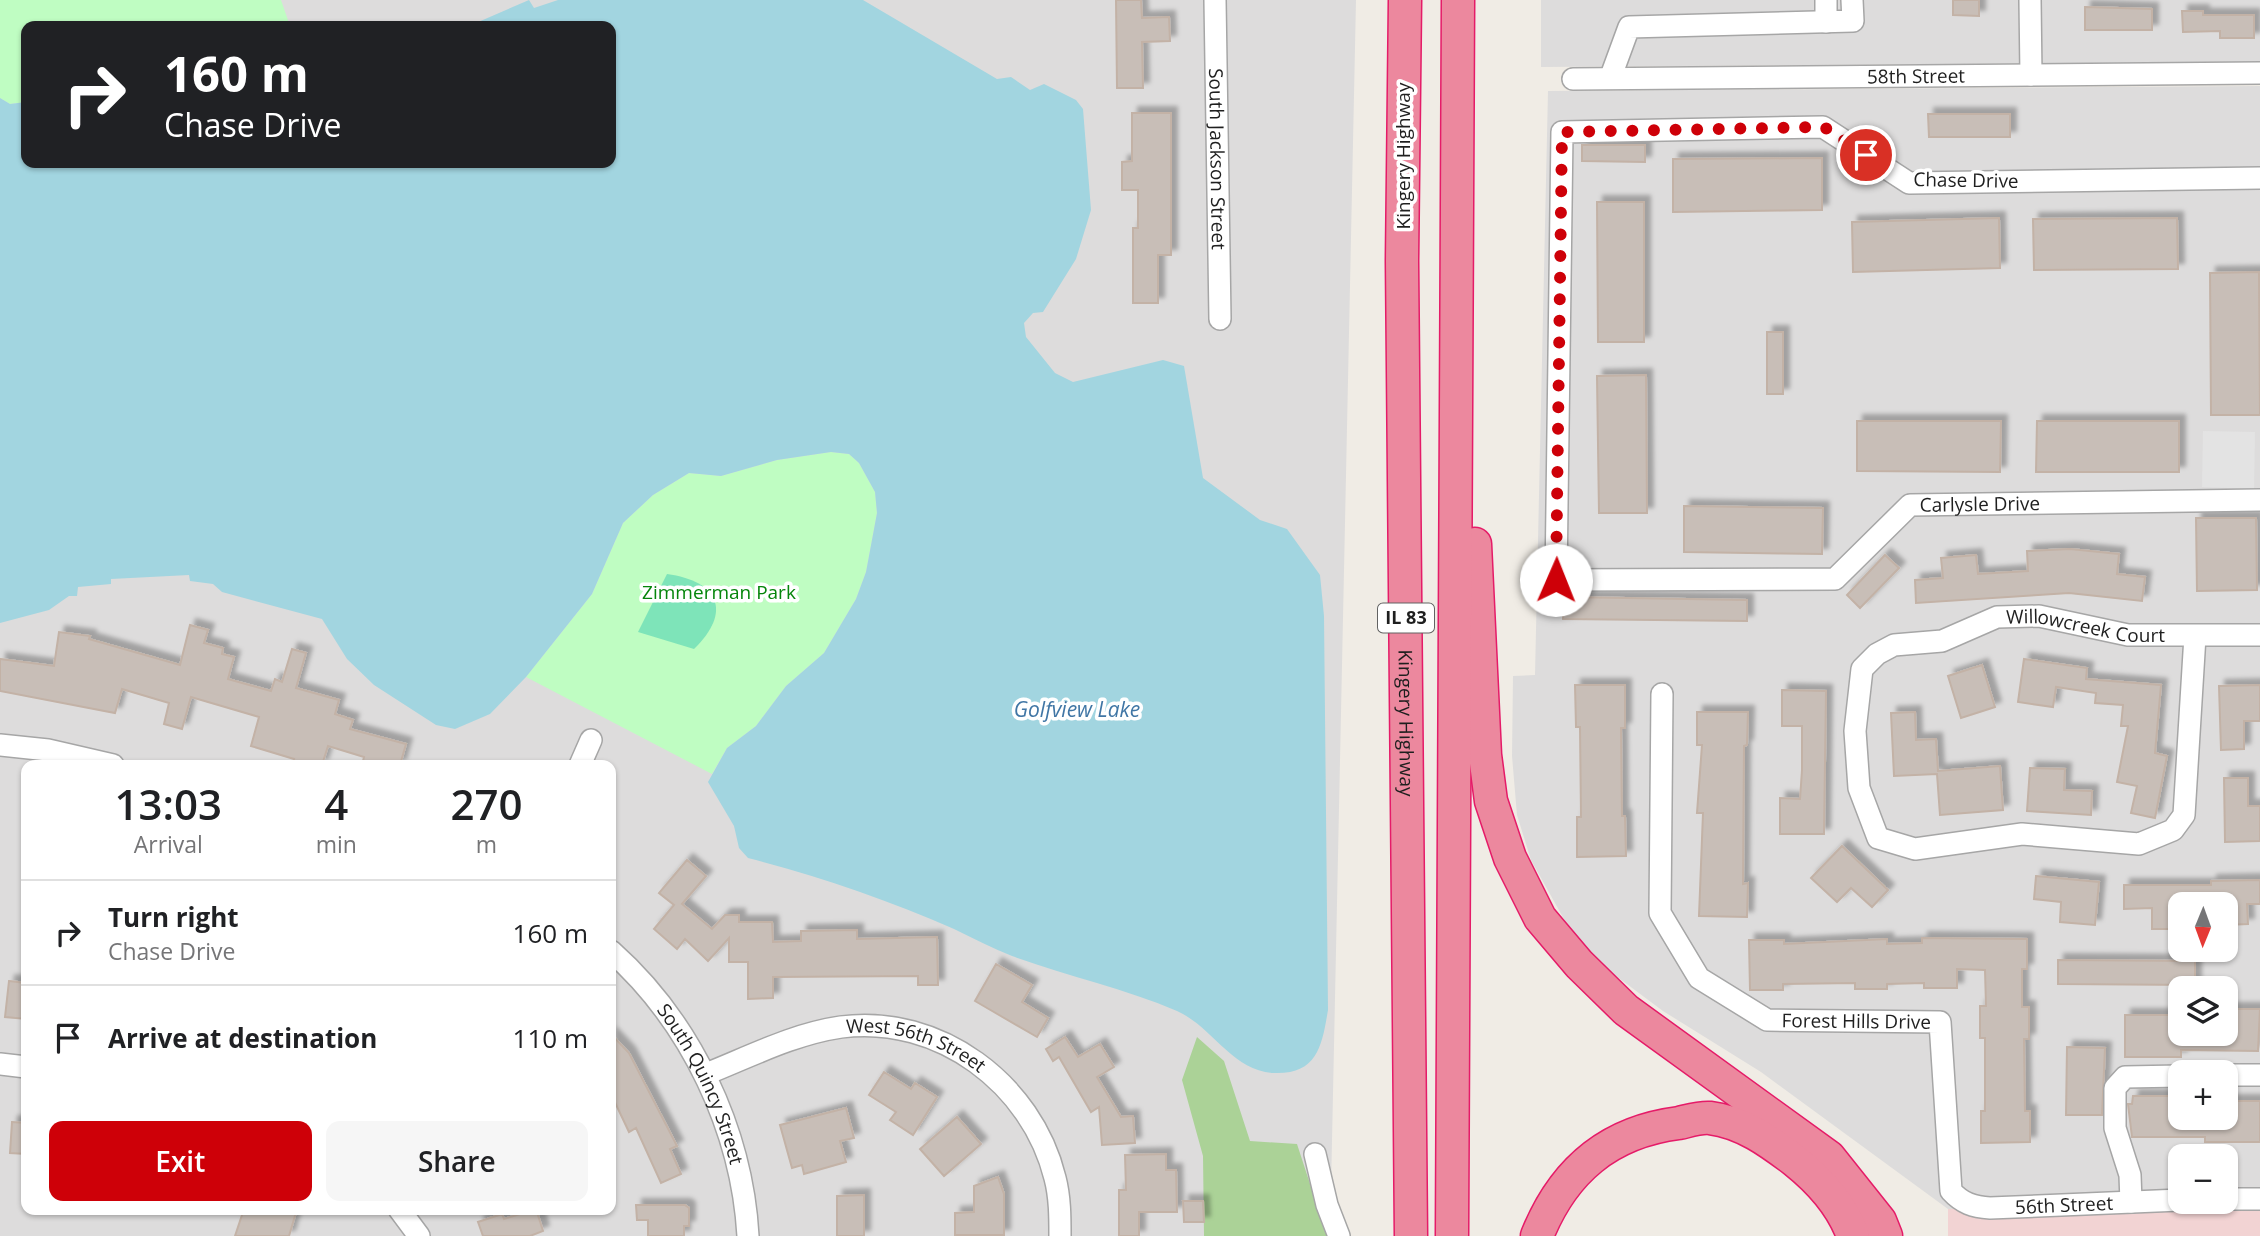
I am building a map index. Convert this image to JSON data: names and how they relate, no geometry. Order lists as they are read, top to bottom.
{
  "streets": {
    "highway": ["Kingery Highway", "IL 83"],
    "street": [
      "58th Street",
      "South Jackson Street",
      "Chase Drive",
      "Carlysle Drive",
      "Willowcreek Court",
      "Forest Hills Drive",
      "West 56th Street",
      "South Quincy Street",
      "56th Street"
    ]
  },
  "crossings": [
    ["Chase Drive", "Carlysle Drive"],
    ["Forest Hills Drive", "56th Street"],
    ["West 56th Street", "South Quincy Street"]
  ],
  "water": ["Golfview Lake"],
  "parks": ["Zimmerman Park"],
  "north": "bottom",
  "page": {
    "turn": ["160 m", "Chase Drive"],
    "eta": [
      "13:03",
      "Arrival",
      "4",
      "min",
      "270",
      "m"
    ],
    "list": [
      {
        "name": "Turn right",
        "note": "Chase Drive",
        "value": "160 m"
      },
      {
        "name": "Arrive at destination",
        "value": "110 m"
      }
    ],
    "map_buttons": ["+", "−"],
    "buttons": ["Exit", "Share"]
  }
}
